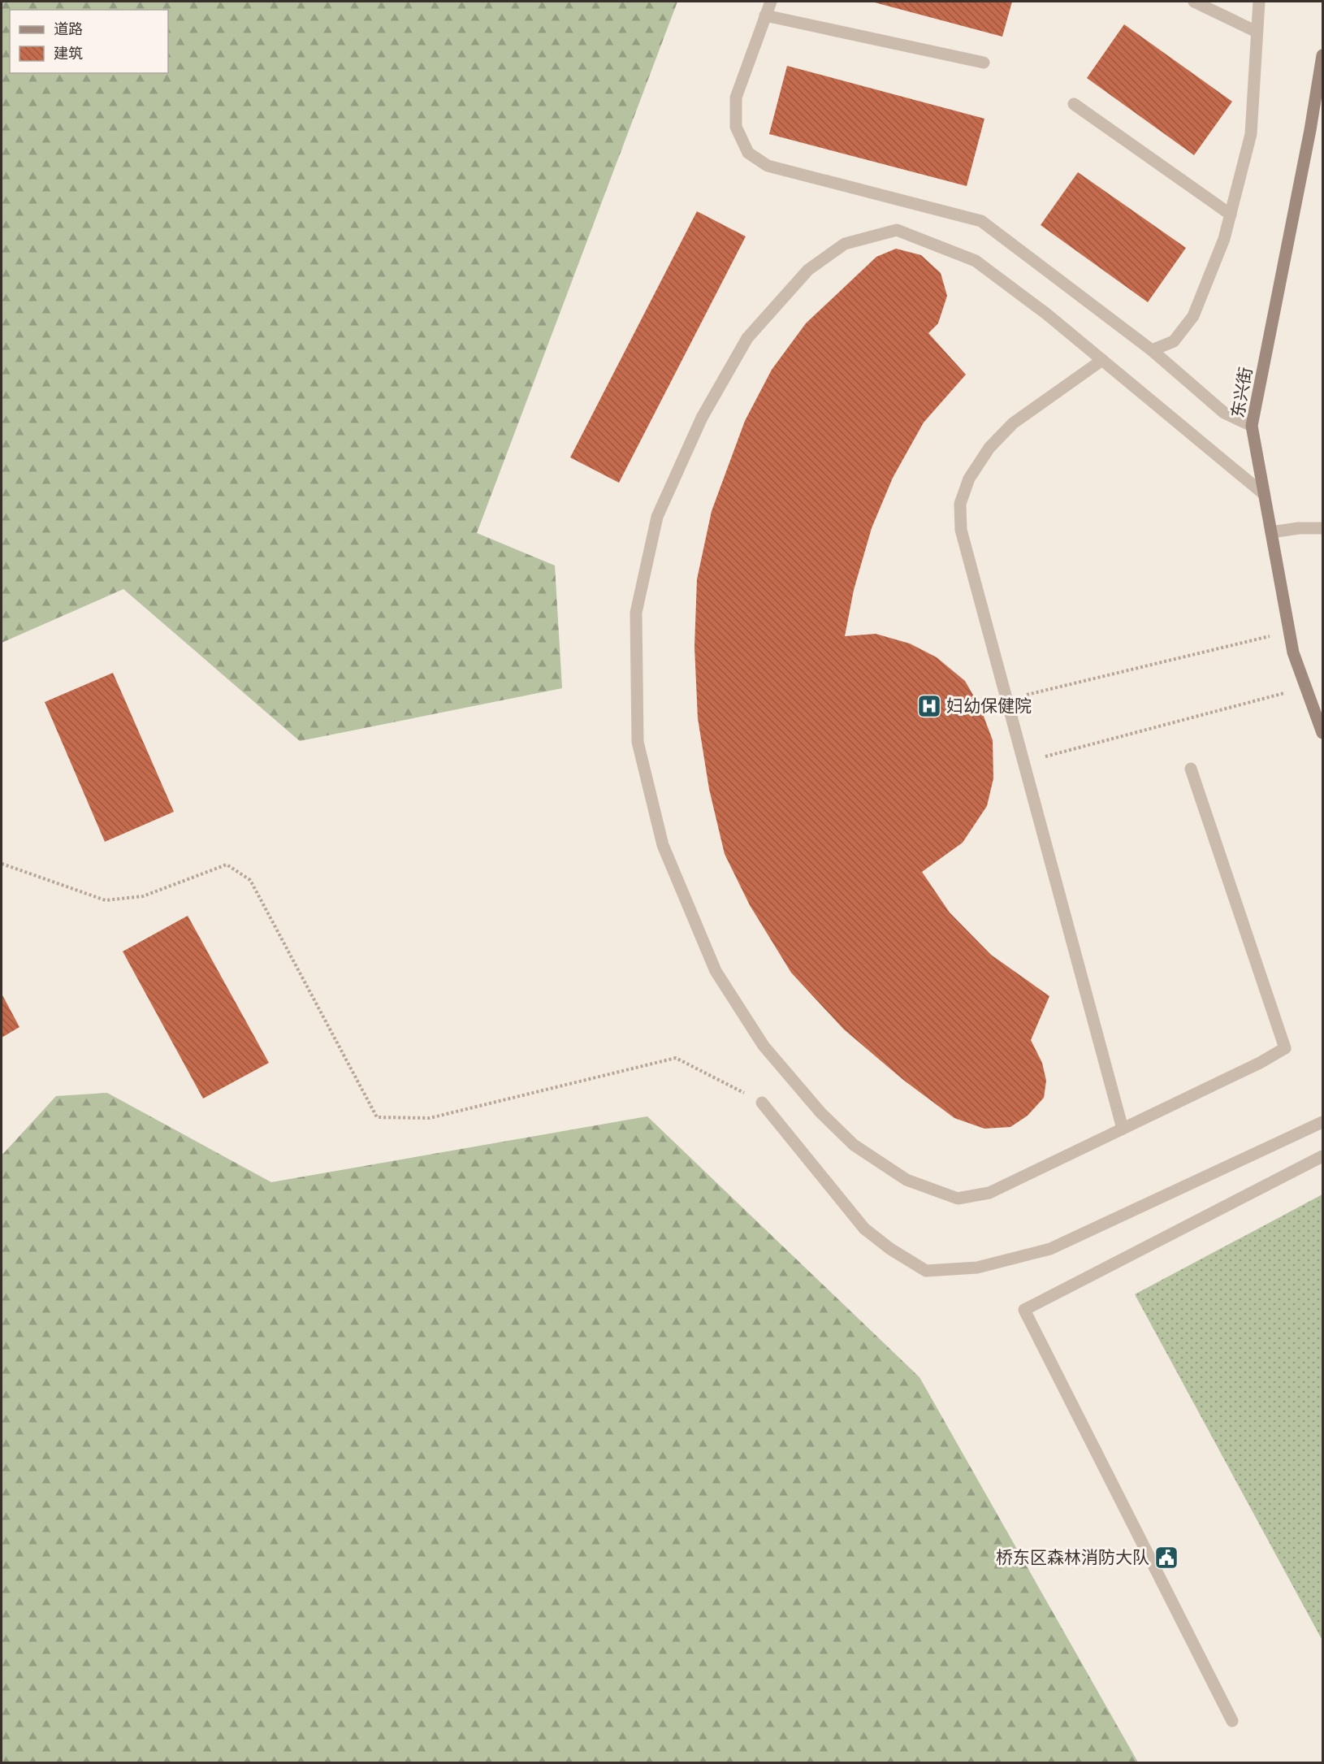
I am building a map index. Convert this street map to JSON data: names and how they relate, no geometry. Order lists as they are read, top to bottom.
{
  "streets": {
    "street": ["东兴街"]
  },
  "places": {
    "hospital": ["妇幼保健院"],
    "public building": ["桥东区森林消防大队"]
  },
  "legend": ["道路", "建筑"]
}
